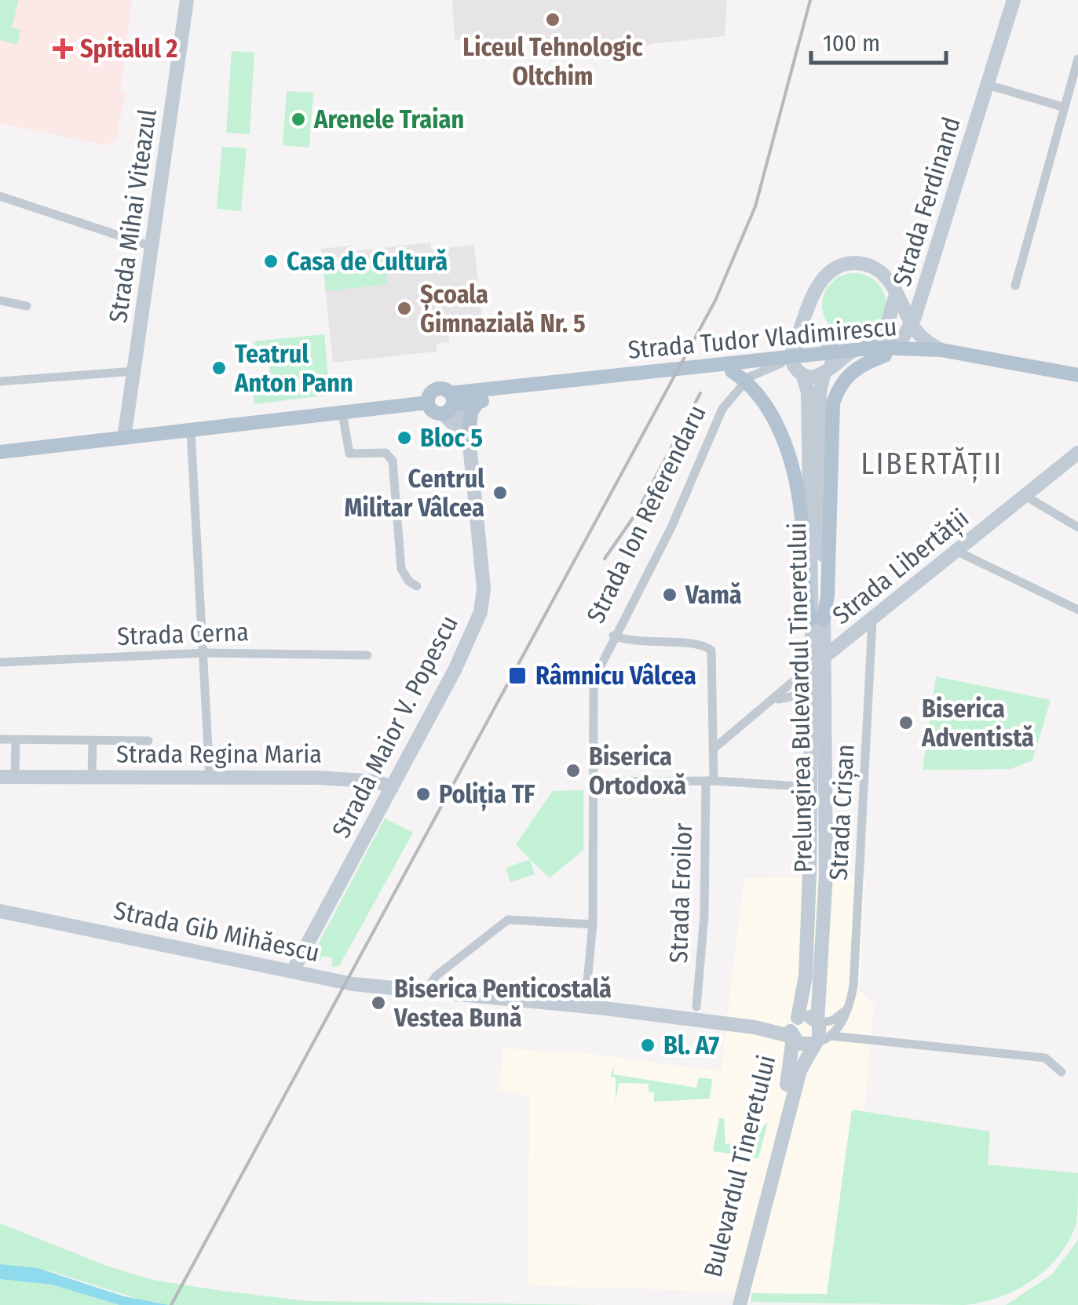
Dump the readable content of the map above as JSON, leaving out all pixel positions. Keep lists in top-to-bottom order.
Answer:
{
  "streets": {
    "main road": [
      "Strada Ferdinand",
      "Strada Mihai Viteazul",
      "Strada Tudor Vladimirescu",
      "Strada Libertății",
      "Prelungirea Bulevardul Tineretului",
      "Strada Maior V. Popescu",
      "Strada Regina Maria",
      "Strada Gib Mihăescu",
      "Bulevardul Tineretului"
    ],
    "street": [
      "Strada Ion Referendaru",
      "Strada Cerna",
      "Strada Crișan",
      "Strada Eroilor"
    ]
  },
  "crossings": [
    ["Strada Ferdinand", "Strada Tudor Vladimirescu"],
    ["Strada Ferdinand", "Prelungirea Bulevardul Tineretului"],
    ["Strada Mihai Viteazul", "Strada Tudor Vladimirescu"],
    ["Strada Tudor Vladimirescu", "Prelungirea Bulevardul Tineretului"],
    ["Strada Ion Referendaru", "Prelungirea Bulevardul Tineretului"],
    ["Strada Ion Referendaru", "Strada Gib Mihăescu"],
    ["Strada Libertății", "Prelungirea Bulevardul Tineretului"],
    ["Strada Libertății", "Strada Crișan"],
    ["Prelungirea Bulevardul Tineretului", "Strada Gib Mihăescu"],
    ["Prelungirea Bulevardul Tineretului", "Bulevardul Tineretului"],
    ["Strada Maior V. Popescu", "Strada Regina Maria"],
    ["Strada Maior V. Popescu", "Strada Gib Mihăescu"],
    ["Strada Gib Mihăescu", "Bulevardul Tineretului"]
  ],
  "districts": ["LIBERTĂȚII"],
  "places": {
    "other": [
      "Liceul Tehnologic Oltchim",
      "Arenele Traian",
      "Casa de Cultură",
      "Școala Gimnazială Nr. 5",
      "Teatrul Anton Pann",
      "Bloc 5",
      "Centrul Militar Vâlcea",
      "Vamă",
      "Biserica Adventistă",
      "Biserica Ortodoxă",
      "Poliția TF",
      "Biserica Penticostală Vestea Bună",
      "Bl. A7"
    ],
    "health": ["Spitalul 2"],
    "transit": ["Râmnicu Vâlcea"]
  },
  "scale_bar": "100 m"
}
